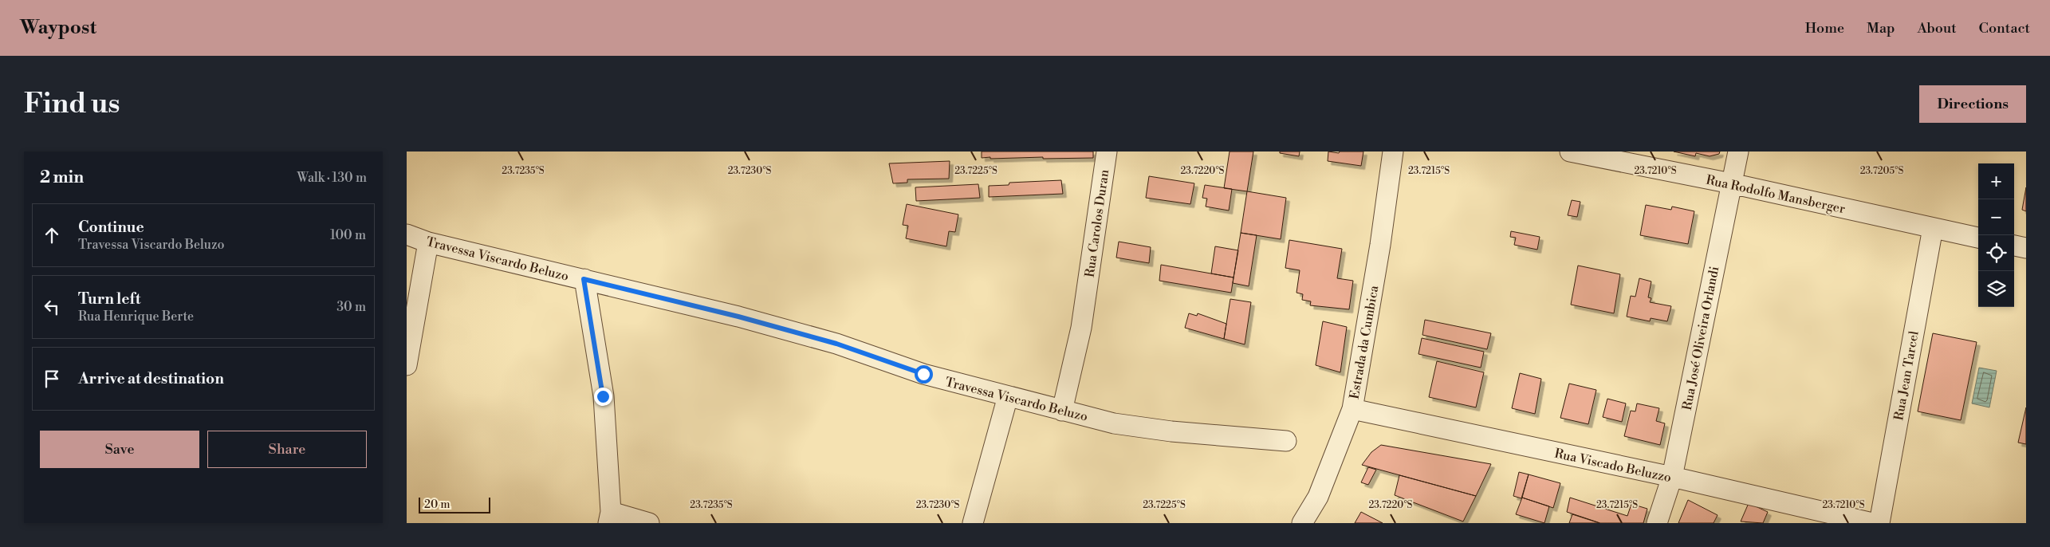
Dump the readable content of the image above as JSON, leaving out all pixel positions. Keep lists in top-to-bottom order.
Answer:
{
  "streets": {
    "street": [
      "Rua Rodolfo Mansberger",
      "Rua Carolos Duran",
      "Travessa Viscardo Beluzo",
      "Rua José Oliveira Orlandi",
      "Estrada da Cumbica",
      "Rua Jean Tarcel",
      "Rua Viscado Beluzzo"
    ]
  },
  "crossings": [
    ["Rua Rodolfo Mansberger", "Rua José Oliveira Orlandi"],
    ["Rua Rodolfo Mansberger", "Rua Jean Tarcel"],
    ["Rua Carolos Duran", "Travessa Viscardo Beluzo"],
    ["Rua José Oliveira Orlandi", "Rua Viscado Beluzzo"],
    ["Estrada da Cumbica", "Rua Viscado Beluzzo"]
  ],
  "scale_bar": "20 m",
  "page": {
    "header": "Waypost",
    "nav": [
      "Home",
      "Map",
      "About",
      "Contact"
    ],
    "buttons": [
      "Directions",
      ["Save", "Share"]
    ],
    "title": "Find us",
    "heading": ["2 min", "Walk · 130 m"],
    "map_buttons": ["+", "−"],
    "list": [
      ["Continue", "Travessa Viscardo Beluzo", "100 m"],
      ["Turn left", "Rua Henrique Berte", "30 m"],
      "Arrive at destination"
    ],
    "scale": "20 m"
  },
  "coordinates": [
    "23.7235°S",
    "23.7230°S",
    "23.7225°S",
    "23.7220°S",
    "23.7215°S",
    "23.7210°S",
    "23.7205°S"
  ]
}
